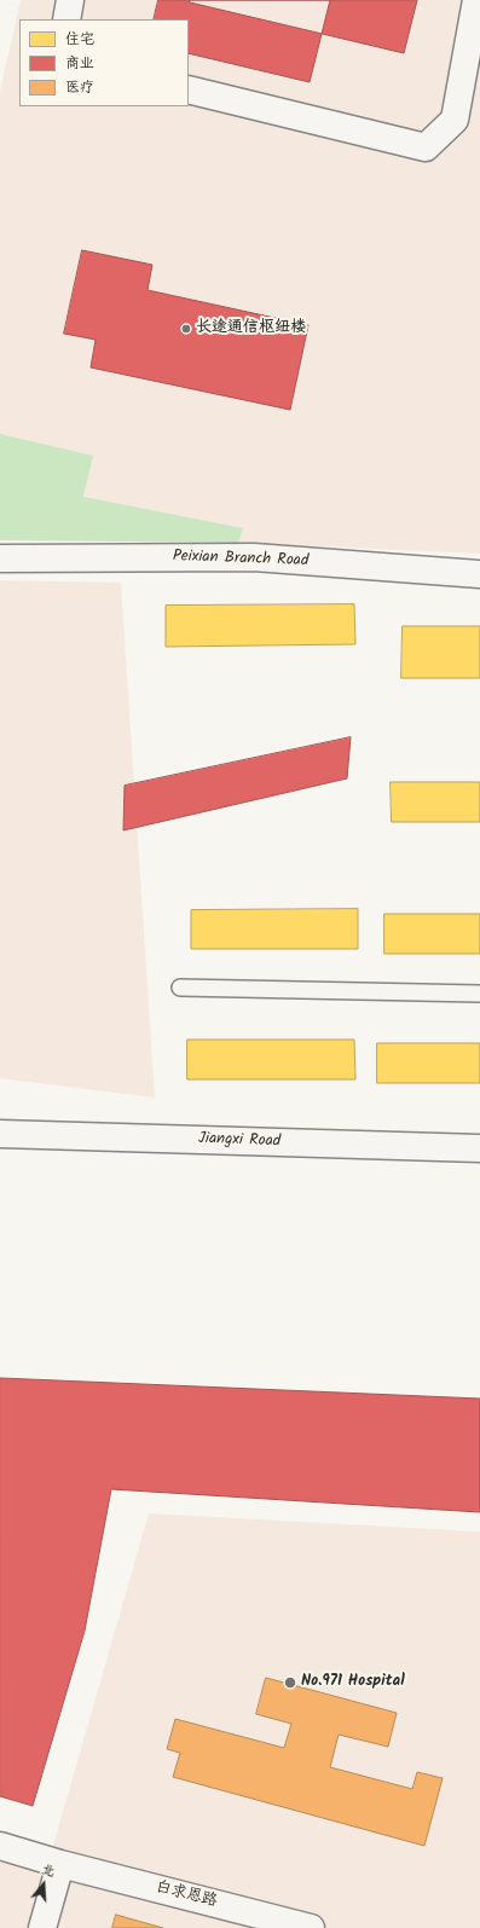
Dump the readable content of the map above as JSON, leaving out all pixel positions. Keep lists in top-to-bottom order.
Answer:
{
  "streets": {
    "street": ["Peixian Branch Road", "Jiangxi Road", "白求恩路"]
  },
  "places": ["长途通信枢纽楼", "No.971 Hospital"],
  "legend": ["住宅", "商业", "医疗"],
  "north": "top"
}
